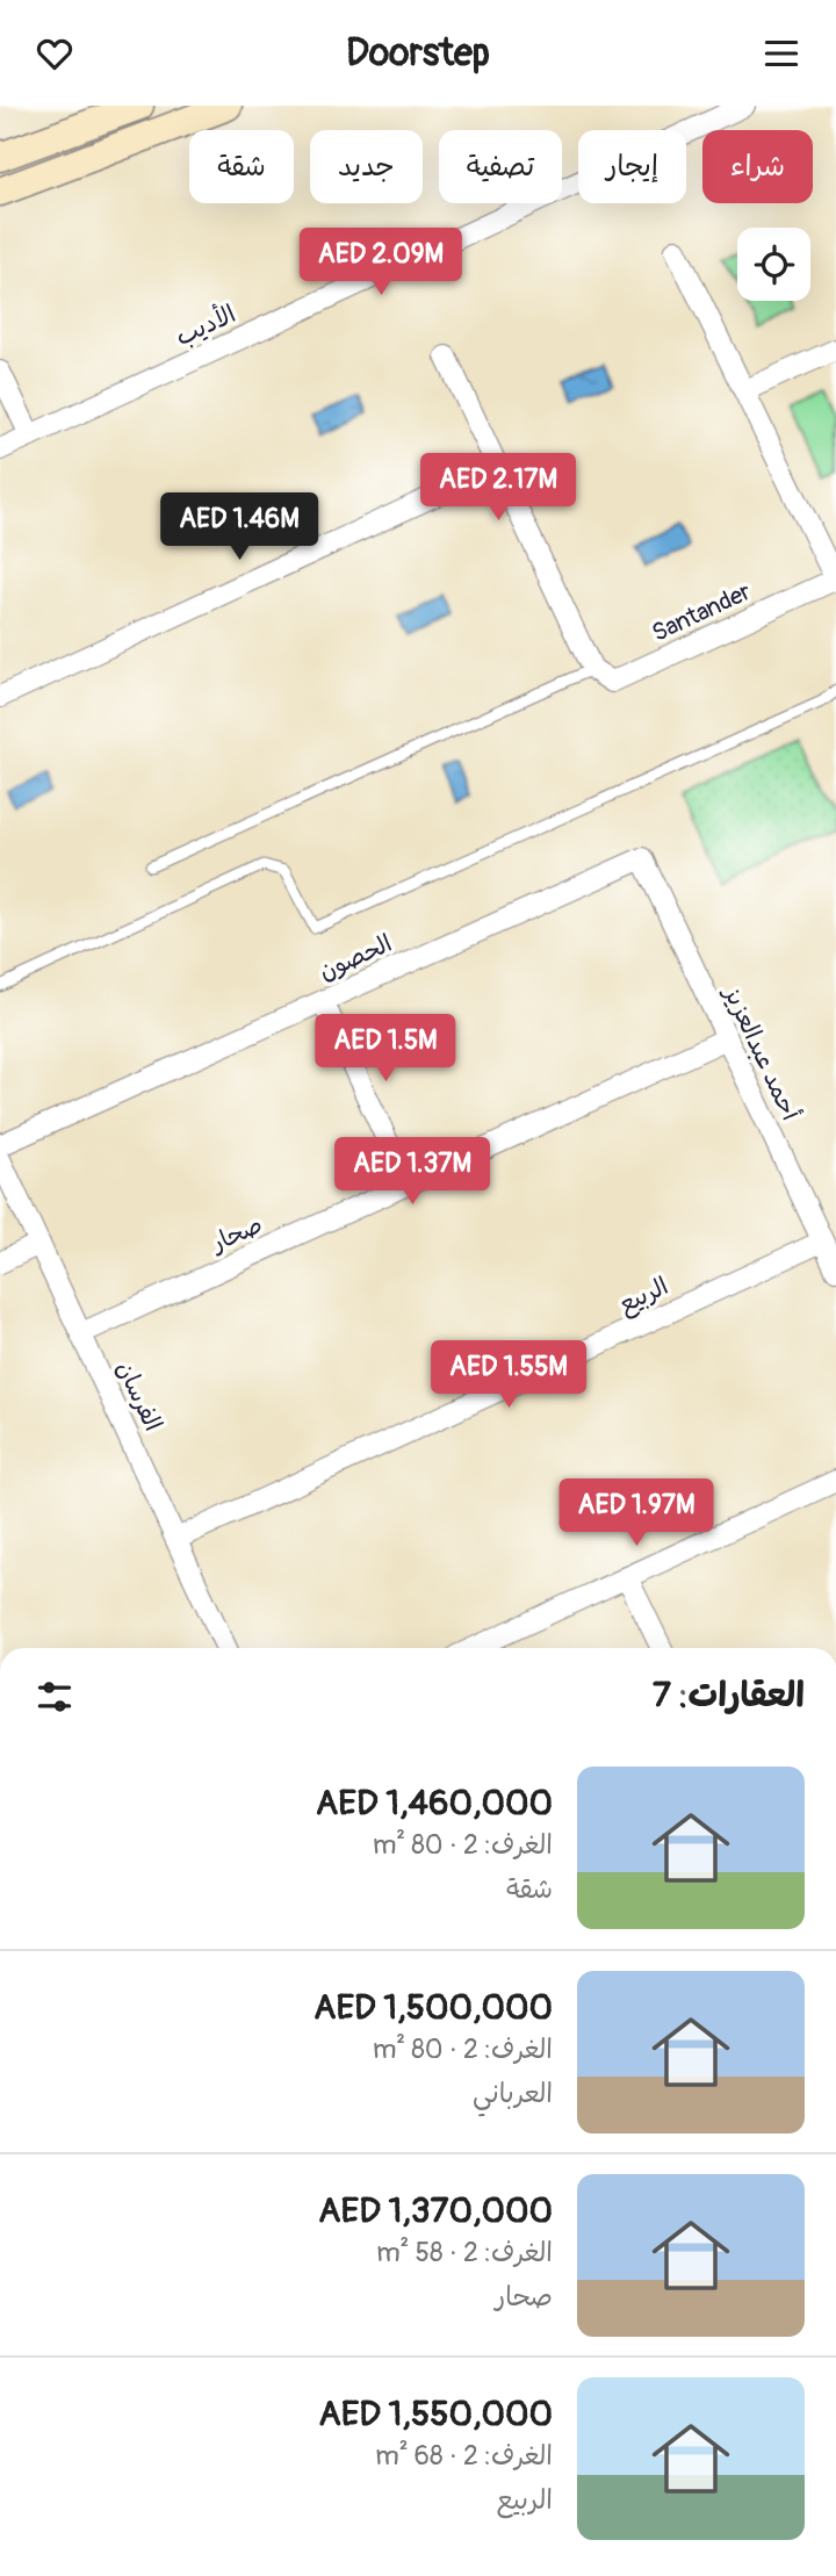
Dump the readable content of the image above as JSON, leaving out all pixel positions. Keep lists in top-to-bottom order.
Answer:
{
  "streets": {
    "street": [
      "الأديب",
      "Santander",
      "الحصون",
      "أحمد عبدالعزيز",
      "صحار",
      "الربيع",
      "الفرسان"
    ]
  },
  "crossings": [
    ["الحصون", "أحمد عبدالعزيز"],
    ["أحمد عبدالعزيز", "صحار"],
    ["أحمد عبدالعزيز", "الربيع"],
    ["صحار", "الفرسان"],
    ["الربيع", "الفرسان"]
  ],
  "page": {
    "header": "Doorstep",
    "chip": [
      "شراء",
      "إيجار",
      "تصفية",
      "جديد",
      "شقة"
    ],
    "price": [
      "AED 2.09M",
      "AED 2.17M",
      "AED 1.46M",
      "AED 1.5M",
      "AED 1.37M",
      "AED 1.55M",
      "AED 1.97M"
    ],
    "heading": "العقارات: 7",
    "list": [
      {
        "name": "AED 1,460,000",
        "note": "الغرف: 2 · 80 m² · شقة"
      },
      {
        "name": "AED 1,500,000",
        "note": "الغرف: 2 · 80 m² · العرباني"
      },
      {
        "name": "AED 1,370,000",
        "note": "الغرف: 2 · 58 m² · صحار"
      },
      {
        "name": "AED 1,550,000",
        "note": "الغرف: 2 · 68 m² · الربيع"
      }
    ]
  }
}
